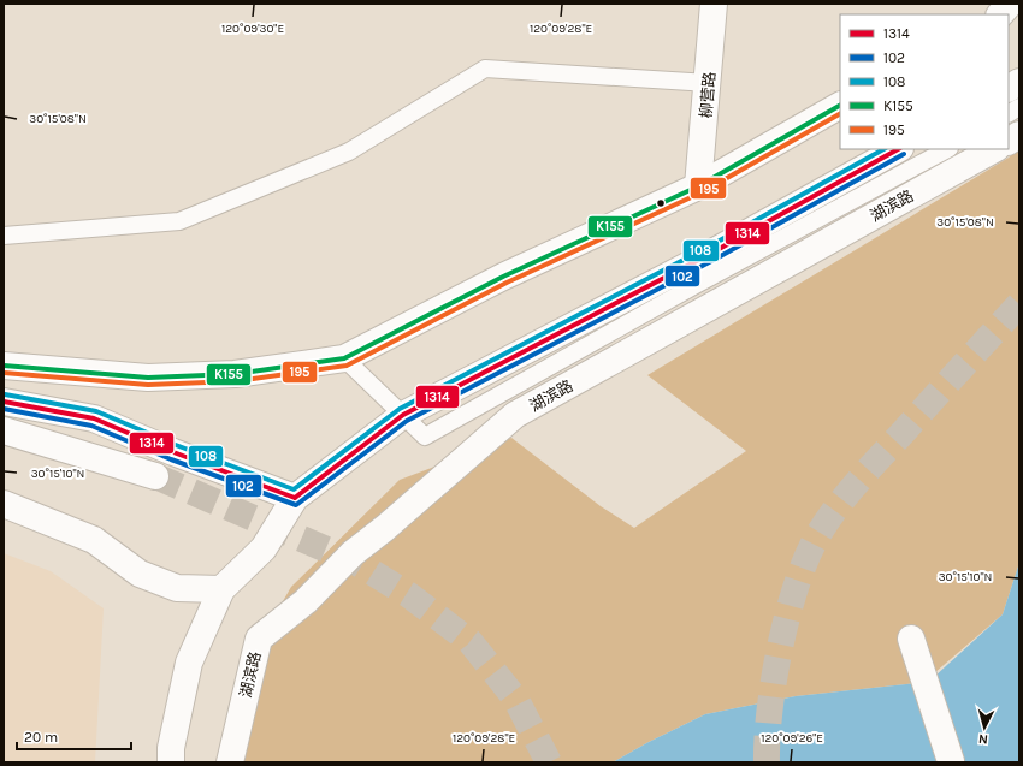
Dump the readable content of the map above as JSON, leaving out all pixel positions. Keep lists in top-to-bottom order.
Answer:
{
  "streets": {
    "main road": ["柳营路", "湖滨路"]
  },
  "lines": [
    "transit line K155",
    "transit line 195",
    "transit line 1314",
    "transit line 108",
    "transit line 102"
  ],
  "legend": [
    "1314",
    "102",
    "108",
    "K155",
    "195"
  ],
  "scale_bar": "20 m",
  "north": "bottom",
  "coordinates": [
    "120°09'30\"E",
    "120°09'28\"E",
    "30°15'08\"N",
    "30°15'10\"N",
    "120°09'26\"E"
  ]
}
